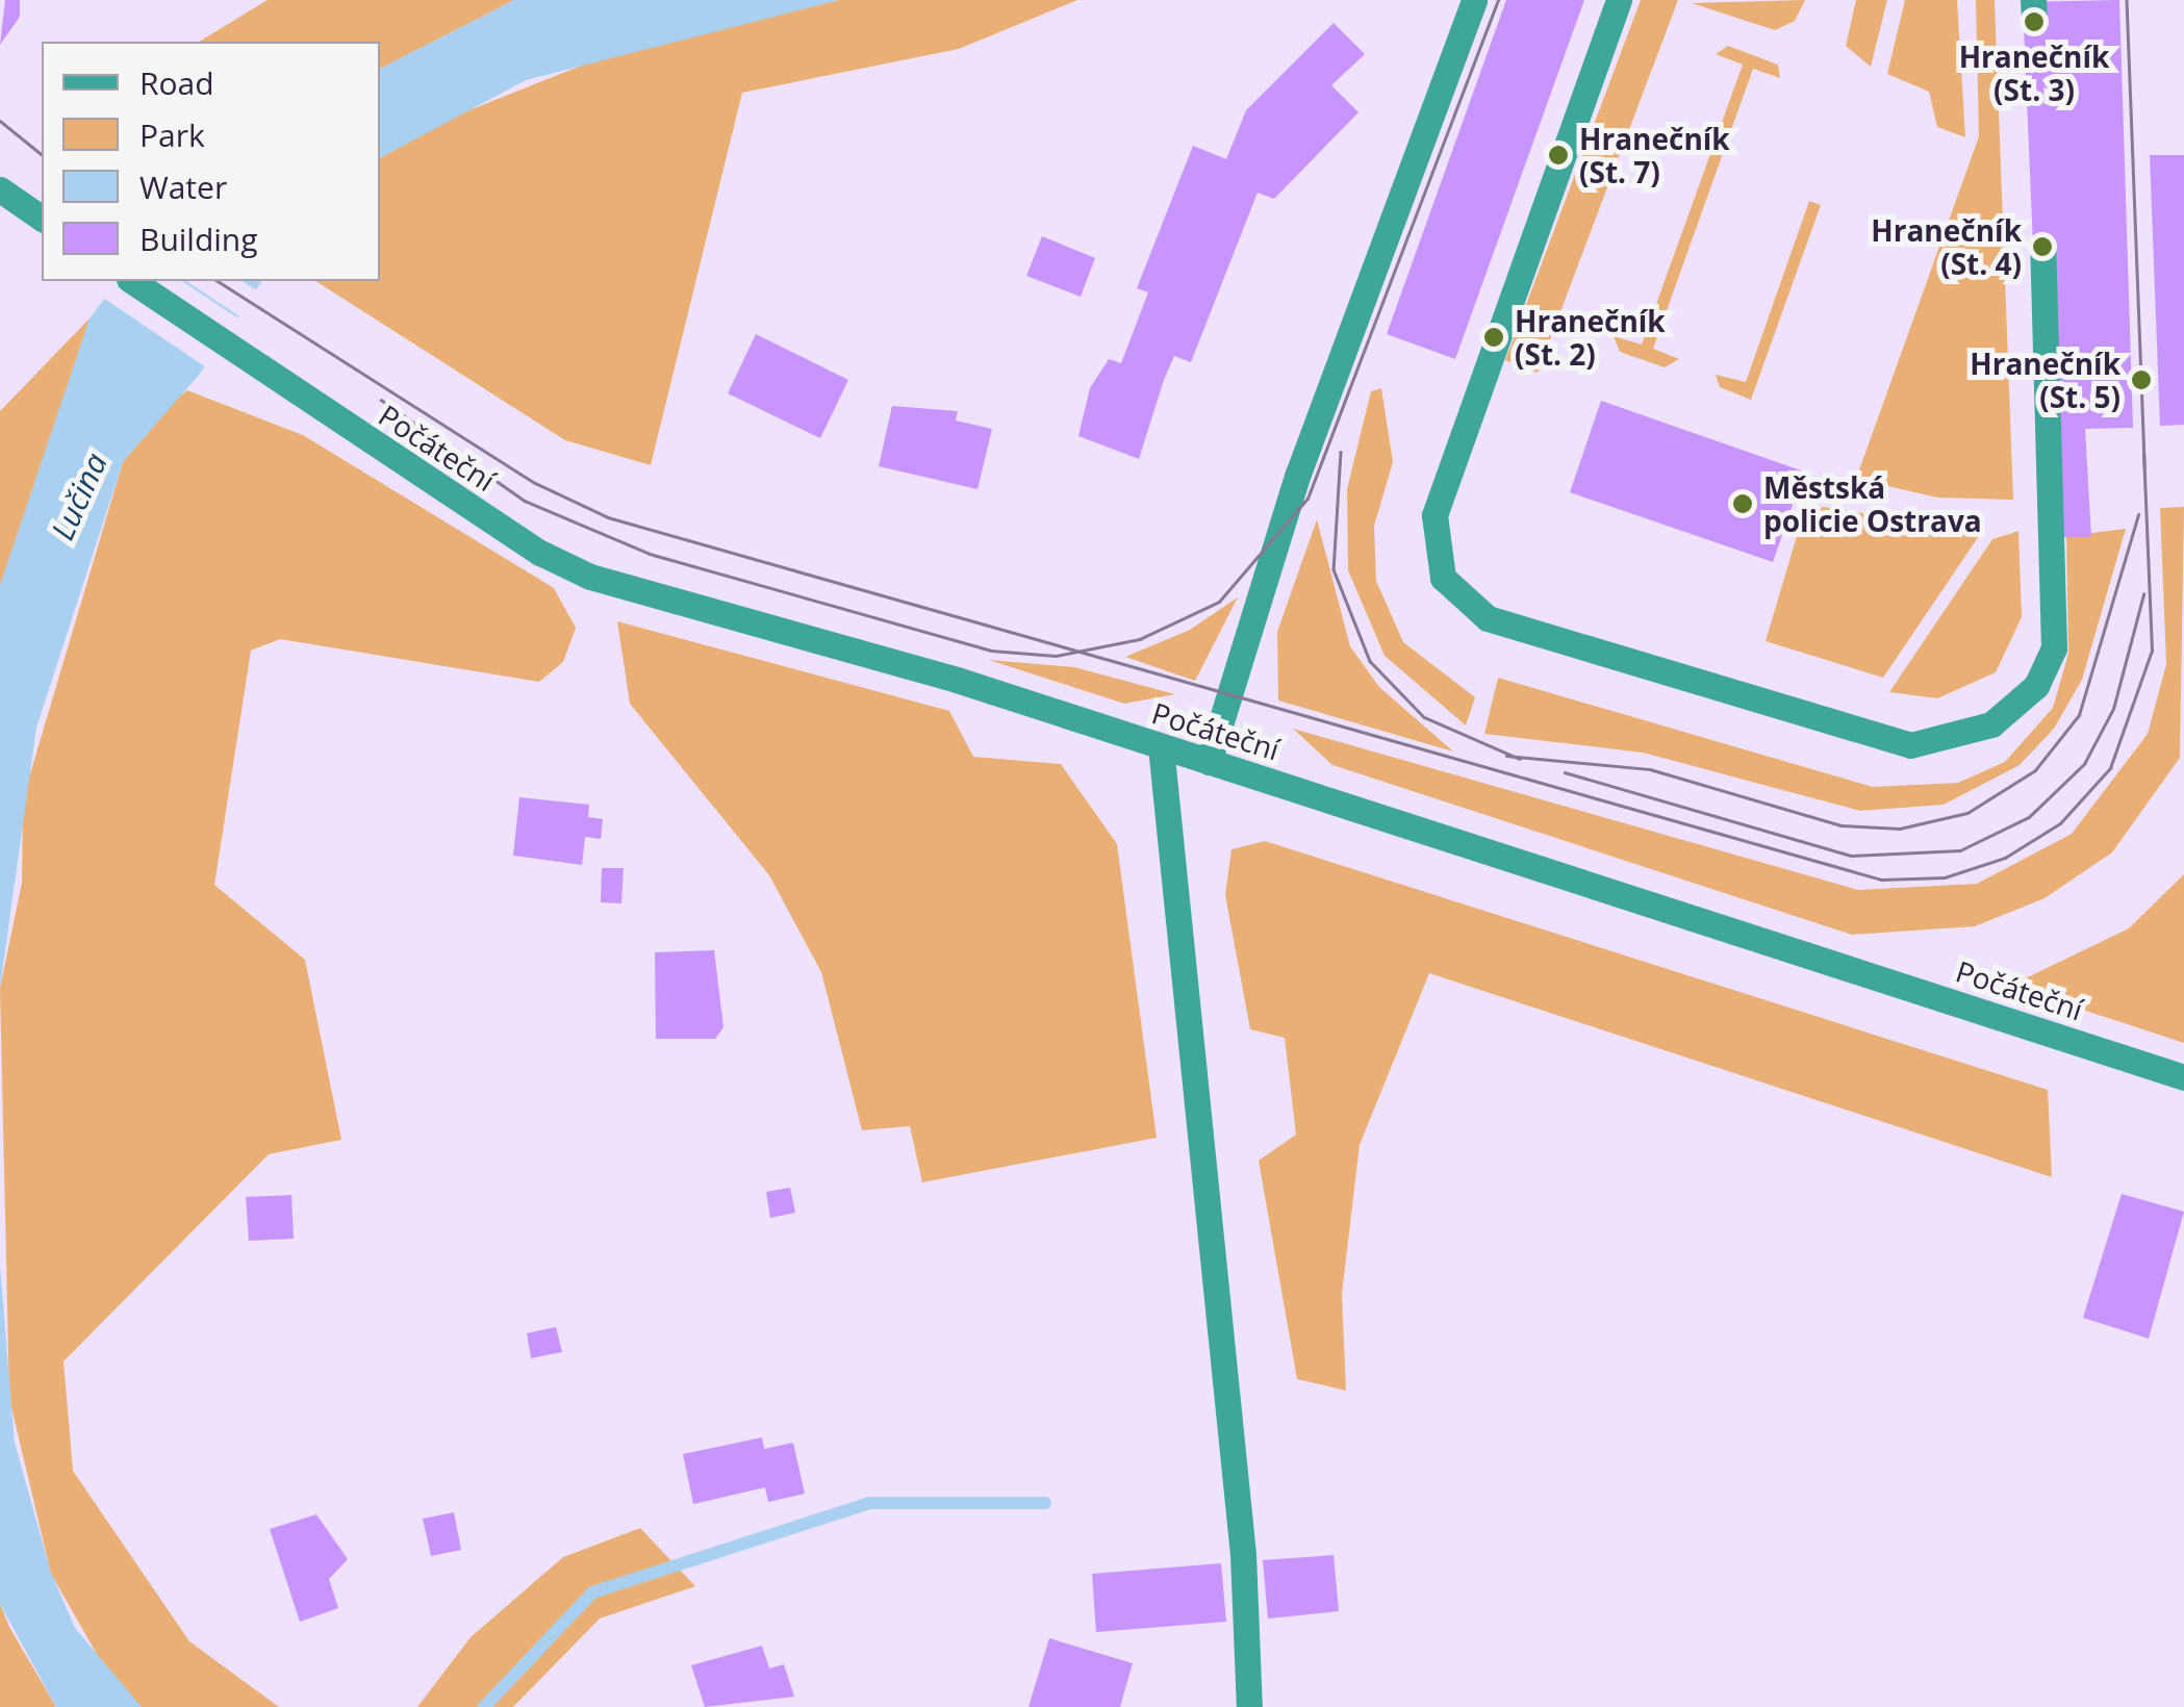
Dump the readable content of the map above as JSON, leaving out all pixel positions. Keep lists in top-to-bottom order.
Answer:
{
  "streets": {
    "street": ["Počáteční"]
  },
  "water": ["Lučina"],
  "places": [
    "Hranečník (St. 3)",
    "Hranečník (St. 7)",
    "Hranečník (St. 4)",
    "Hranečník (St. 2)",
    "Hranečník (St. 5)",
    "Městská policie Ostrava"
  ],
  "legend": [
    "Road",
    "Park",
    "Water",
    "Building"
  ]
}
